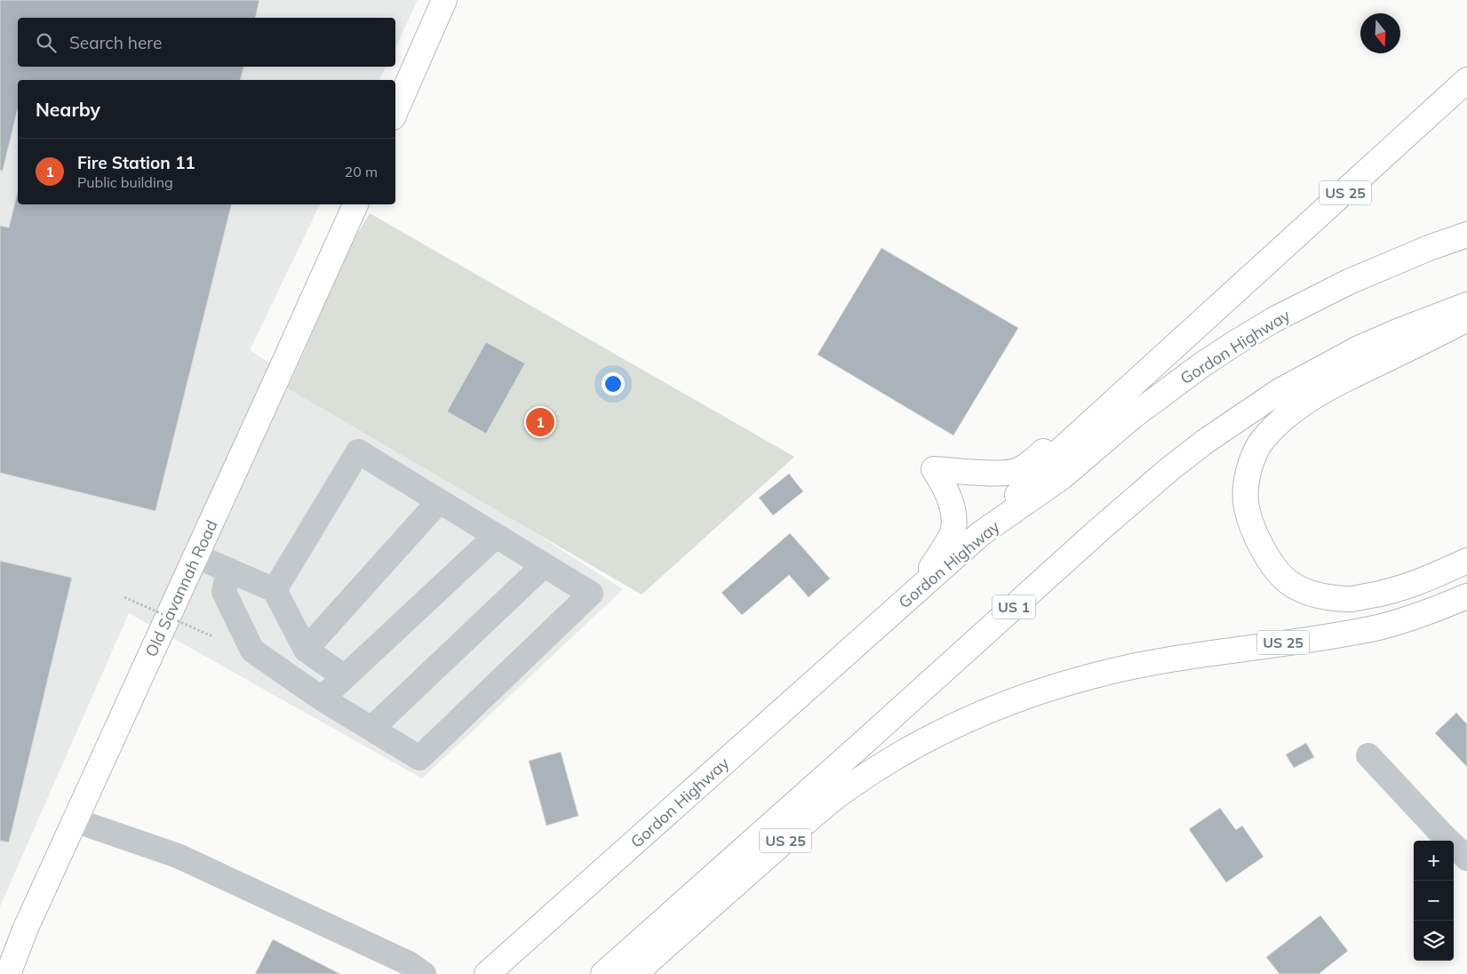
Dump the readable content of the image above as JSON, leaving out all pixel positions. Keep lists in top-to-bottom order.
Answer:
{
  "streets": {
    "main road": [
      "US 25",
      "Gordon Highway",
      "Old Savannah Road",
      "US 1"
    ]
  },
  "crossings": [
    ["US 25", "Gordon Highway"]
  ],
  "north": "bottom",
  "page": {
    "search": "Search here",
    "heading": "Nearby",
    "list": [
      {
        "mark": "1",
        "name": "Fire Station 11",
        "note": "Public building",
        "value": "20 m"
      }
    ],
    "pins": "1",
    "map_buttons": ["+", "−"]
  }
}
